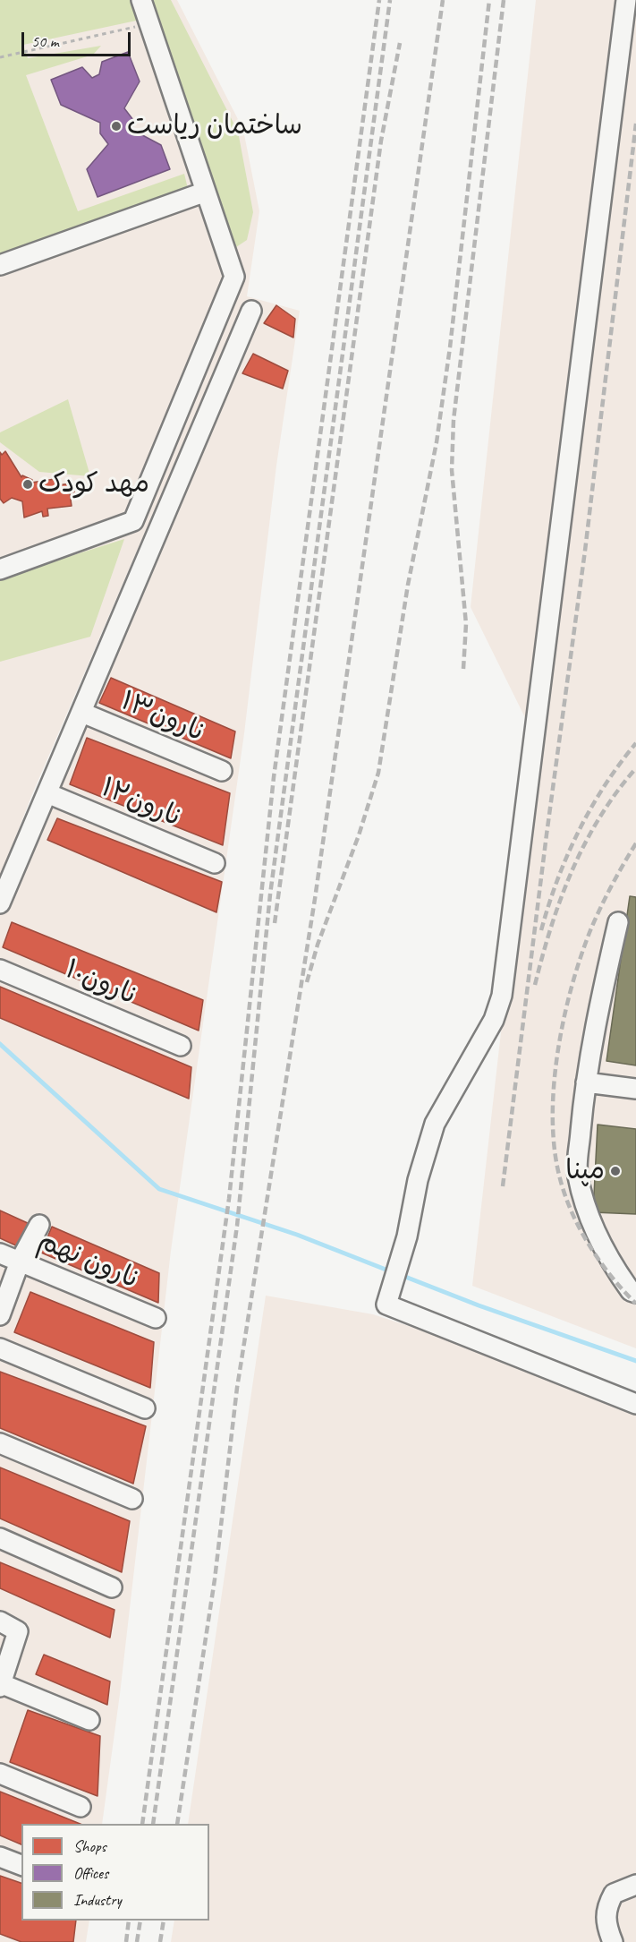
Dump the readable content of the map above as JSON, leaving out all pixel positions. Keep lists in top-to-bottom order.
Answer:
{
  "streets": {
    "lane": [
      "نارون۱۳",
      "نارون۱۲",
      "نارون۱۰",
      "نارون نهم"
    ]
  },
  "places": ["ساختمان ریاست", "مهد کودک", "مپنا"],
  "legend": ["Shops", "Offices", "Industry"],
  "scale_bar": "50 m"
}
